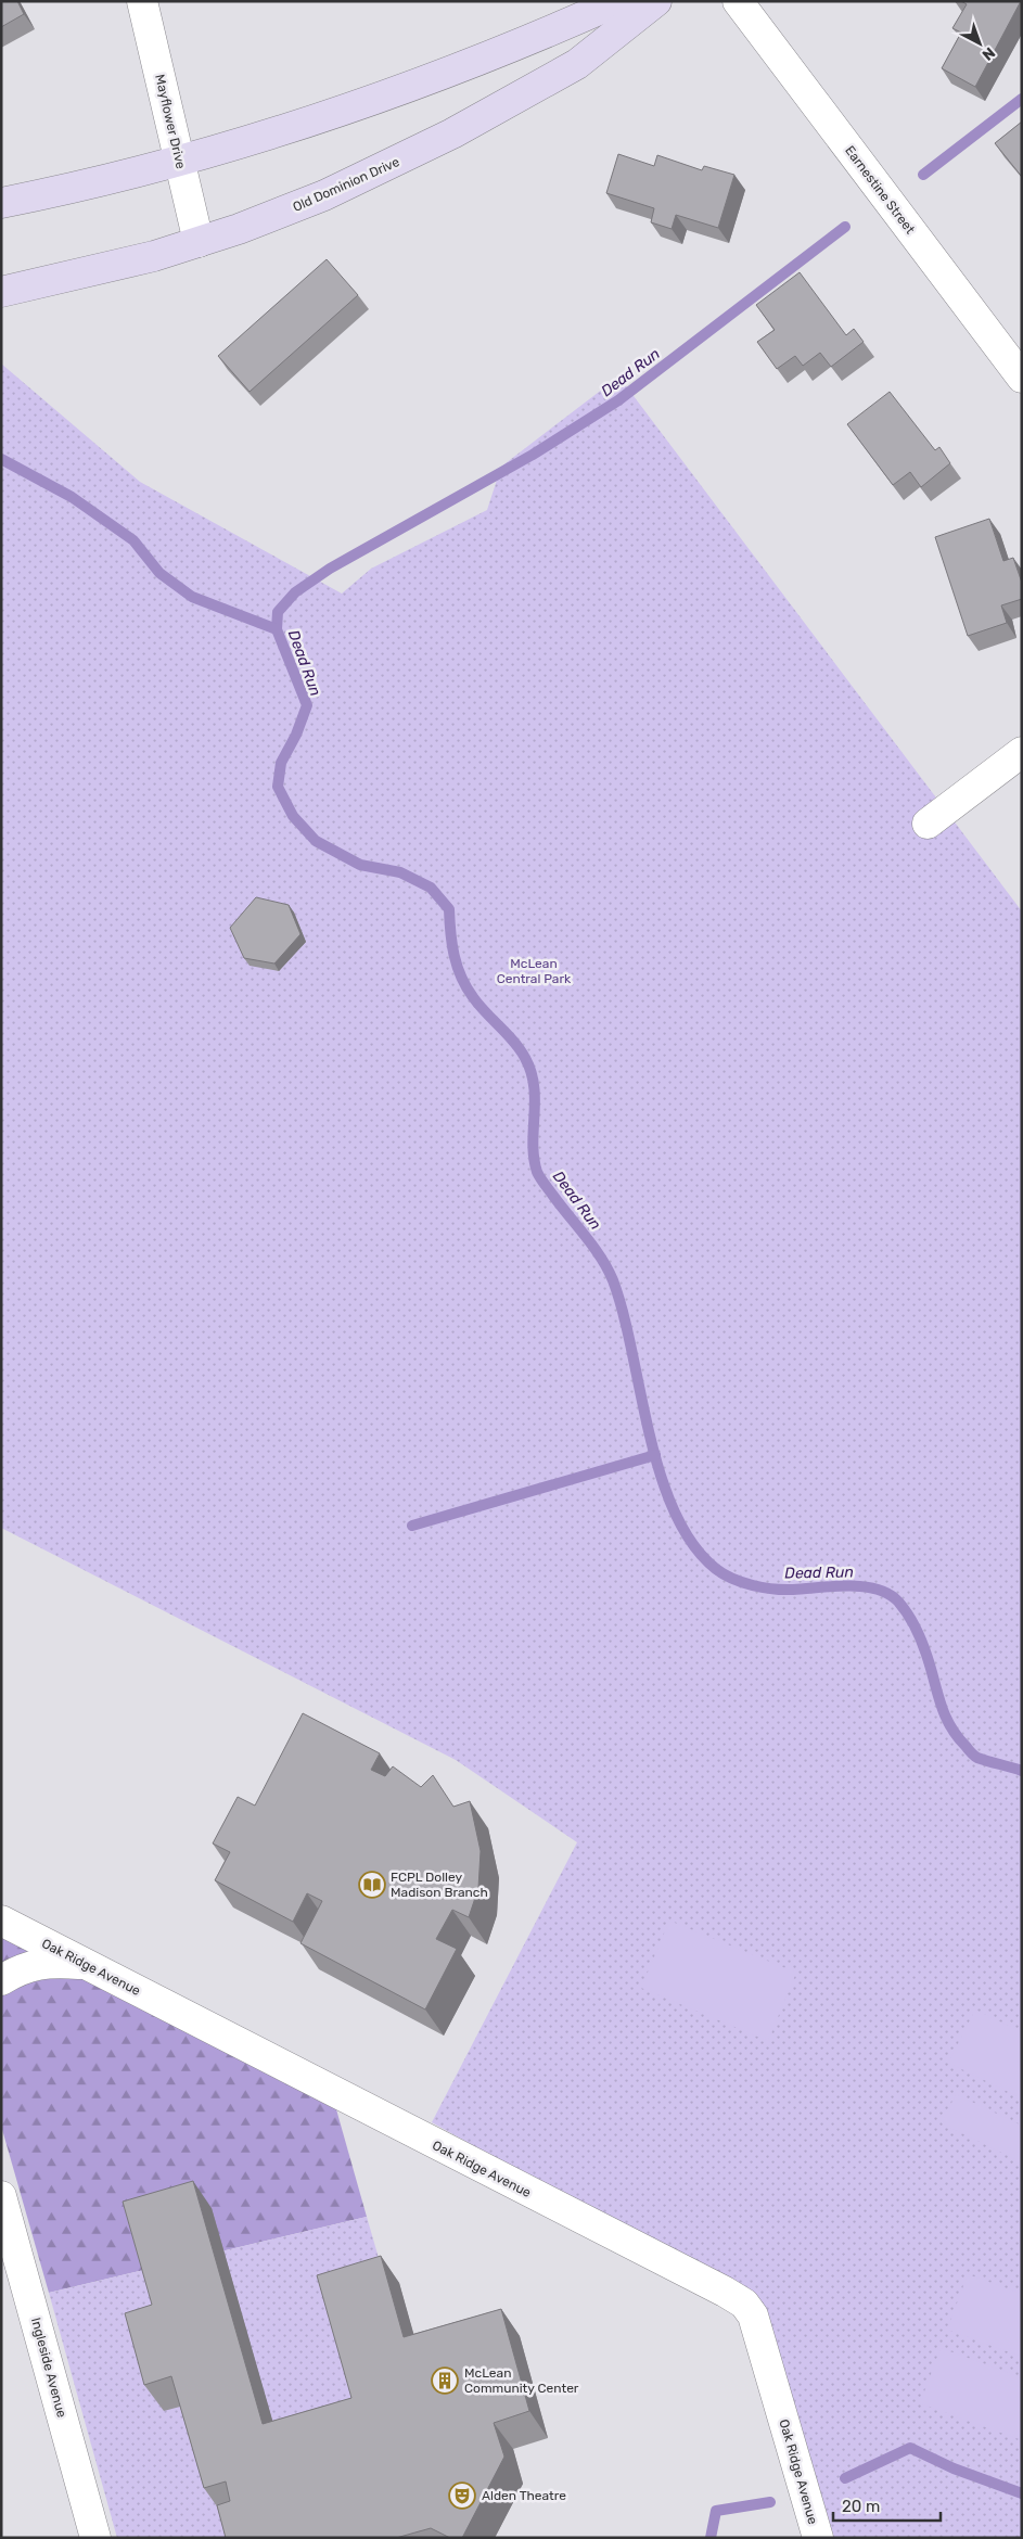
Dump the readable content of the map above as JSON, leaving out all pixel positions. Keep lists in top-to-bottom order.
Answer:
{
  "streets": {
    "main road": ["Old Dominion Drive"],
    "street": [
      "Mayflower Drive",
      "Earnestine Street",
      "Oak Ridge Avenue",
      "Ingleside Avenue"
    ]
  },
  "crossings": [
    ["Mayflower Drive", "Old Dominion Drive"]
  ],
  "water": ["Dead Run"],
  "parks": ["McLean Central Park"],
  "places": {
    "library": ["FCPL Dolley Madison Branch"],
    "building": ["McLean Community Center"],
    "theatre": ["Alden Theatre"]
  },
  "scale_bar": "20 m",
  "north": "bottom right"
}
